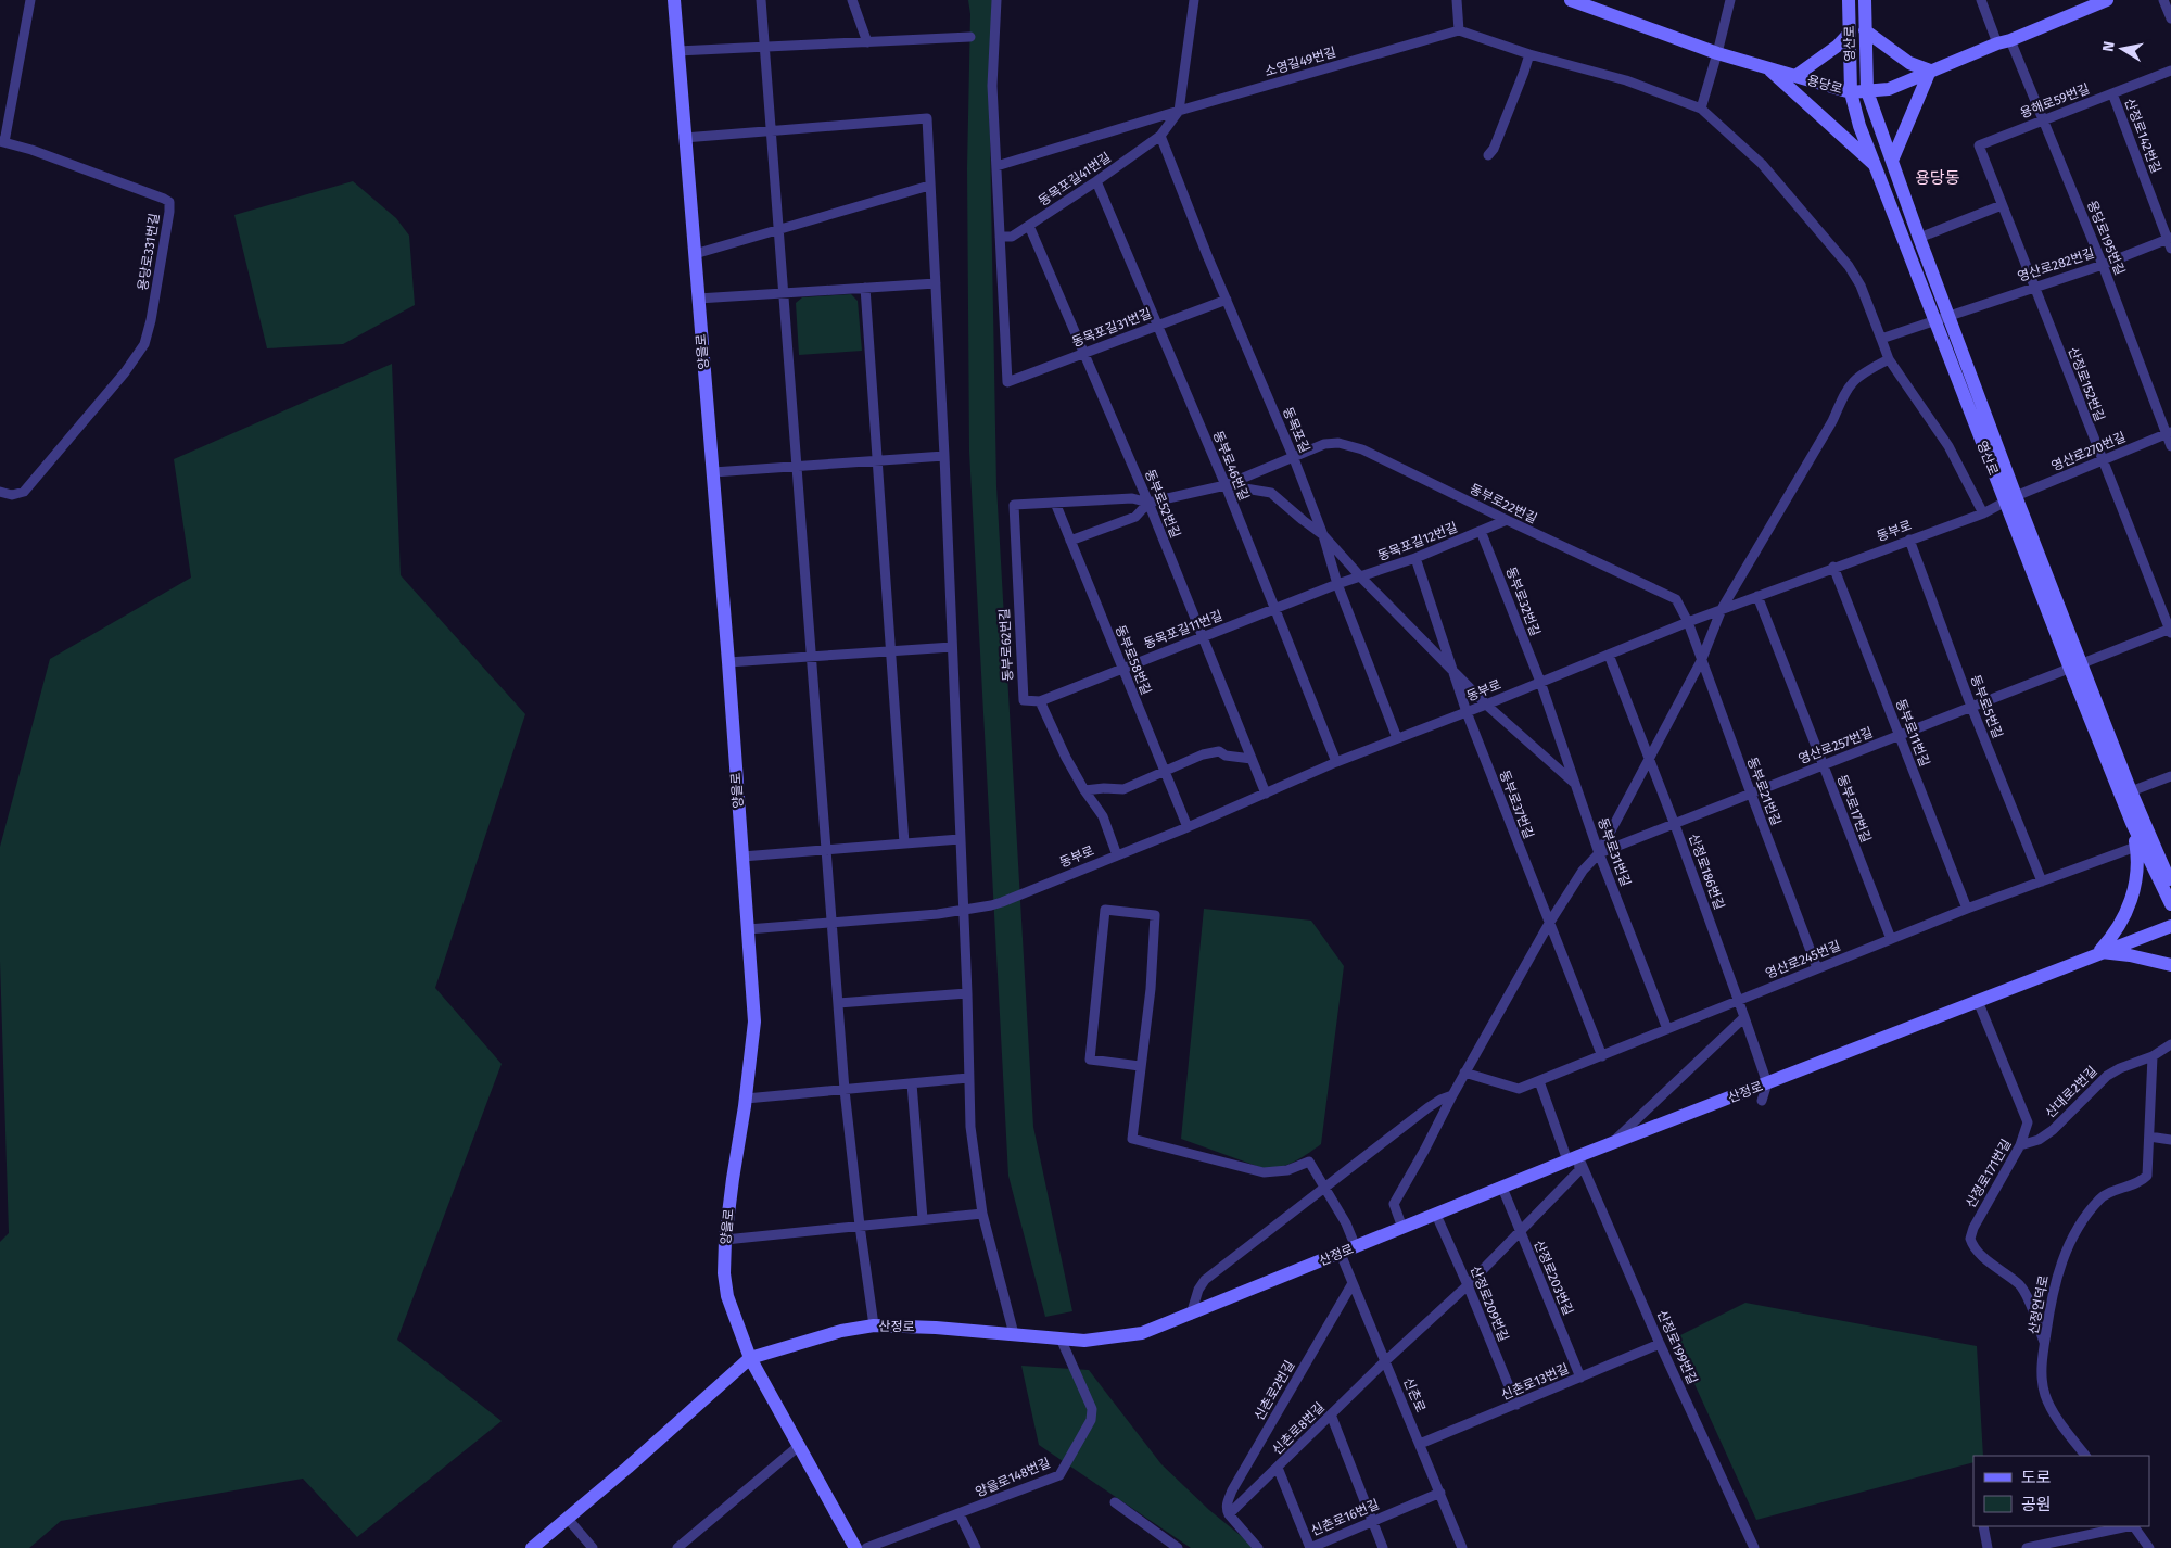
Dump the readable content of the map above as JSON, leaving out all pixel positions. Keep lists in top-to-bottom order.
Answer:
{
  "streets": {
    "street": [
      "영산로",
      "소영길49번길",
      "용당로",
      "용해로59번길",
      "산정로142번길",
      "동목포길41번길",
      "용당로195번길",
      "용당로331번길",
      "영산로282번길",
      "동목포길31번길",
      "양을로",
      "산정로152번길",
      "동목포길",
      "영산로270번길",
      "동부로46번길",
      "동부로52번길",
      "동부로22번길",
      "동부로",
      "동목포길12번길",
      "동부로32번길",
      "동목포길11번길",
      "동부로62번길",
      "동부로58번길",
      "동부로5번길",
      "동부로11번길",
      "영산로257번길",
      "동부로21번길",
      "동부로37번길",
      "동부로17번길",
      "동부로31번길",
      "산정로186번길",
      "영산로245번길",
      "산정로",
      "산대로2번길",
      "산정로171번길",
      "산정로203번길",
      "산정로209번길",
      "산정언덕로",
      "산정로199번길",
      "신촌로13번길",
      "신촌로2번길",
      "신촌로",
      "신촌로8번길",
      "양을로148번길",
      "신촌로16번길"
    ]
  },
  "crossings": [
    ["영산로", "용당로"],
    ["영산로", "영산로282번길"],
    ["영산로", "영산로270번길"],
    ["영산로", "동부로"],
    ["영산로", "영산로257번길"],
    ["영산로", "영산로245번길"],
    ["용당로", "용당로195번길"],
    ["용해로59번길", "산정로142번길"],
    ["용해로59번길", "용당로195번길"],
    ["용해로59번길", "산정로152번길"],
    ["산정로142번길", "영산로282번길"],
    ["동목포길41번길", "동목포길31번길"],
    ["동목포길41번길", "동목포길"],
    ["동목포길41번길", "동부로46번길"],
    ["동목포길41번길", "동부로52번길"],
    ["용당로195번길", "영산로282번길"],
    ["용당로195번길", "영산로270번길"],
    ["영산로282번길", "산정로152번길"],
    ["동목포길31번길", "동목포길"],
    ["동목포길31번길", "동부로46번길"],
    ["동목포길31번길", "동부로52번길"],
    ["양을로", "동부로"],
    ["양을로", "산정로"],
    ["산정로152번길", "영산로270번길"],
    ["산정로152번길", "영산로257번길"],
    ["동목포길", "동부로22번길"],
    ["동목포길", "동부로"],
    ["동목포길", "동목포길12번길"],
    ["동목포길", "동목포길11번길"],
    ["영산로270번길", "동부로"],
    ["동부로46번길", "동부로22번길"],
    ["동부로46번길", "동부로"],
    ["동부로46번길", "동목포길11번길"],
    ["동부로52번길", "동부로"],
    ["동부로52번길", "동목포길11번길"],
    ["동부로22번길", "동부로"],
    ["동부로22번길", "동목포길12번길"],
    ["동부로22번길", "동부로21번길"],
    ["동부로", "동부로32번길"],
    ["동부로", "동부로58번길"],
    ["동부로", "동부로5번길"],
    ["동부로", "동부로11번길"],
    ["동부로", "동부로21번길"],
    ["동부로", "동부로37번길"],
    ["동부로", "동부로17번길"],
    ["동부로", "동부로31번길"],
    ["동부로", "산정로186번길"],
    ["동목포길12번길", "동부로32번길"],
    ["동목포길12번길", "동목포길11번길"],
    ["동목포길12번길", "동부로37번길"],
    ["동부로32번길", "동부로31번길"],
    ["동목포길11번길", "동부로62번길"],
    ["동목포길11번길", "동부로58번길"],
    ["동부로62번길", "동부로58번길"],
    ["동부로5번길", "영산로257번길"],
    ["동부로5번길", "영산로245번길"],
    ["동부로11번길", "영산로257번길"],
    ["동부로11번길", "영산로245번길"],
    ["영산로257번길", "동부로21번길"],
    ["영산로257번길", "동부로17번길"],
    ["영산로257번길", "동부로31번길"],
    ["영산로257번길", "산정로186번길"],
    ["동부로21번길", "영산로245번길"],
    ["동부로37번길", "영산로245번길"],
    ["동부로17번길", "영산로245번길"],
    ["동부로31번길", "영산로245번길"],
    ["산정로186번길", "영산로245번길"],
    ["산정로186번길", "산정로"],
    ["영산로245번길", "산정로199번길"],
    ["산정로", "산정로171번길"],
    ["산정로", "산정로203번길"],
    ["산정로", "산정로209번길"],
    ["산정로", "산정로199번길"],
    ["산정로", "신촌로"],
    ["산정로", "신촌로8번길"],
    ["산정로", "양을로148번길"],
    ["산대로2번길", "산정로171번길"],
    ["산대로2번길", "산정언덕로"],
    ["산정로171번길", "산정언덕로"],
    ["산정로203번길", "신촌로13번길"],
    ["산정로203번길", "신촌로8번길"],
    ["산정로209번길", "신촌로13번길"],
    ["산정로209번길", "신촌로8번길"],
    ["산정로199번길", "신촌로13번길"],
    ["산정로199번길", "신촌로8번길"],
    ["신촌로13번길", "신촌로"],
    ["신촌로2번길", "신촌로"],
    ["신촌로2번길", "신촌로8번길"],
    ["신촌로", "신촌로8번길"],
    ["신촌로", "신촌로16번길"],
    ["신촌로8번길", "신촌로16번길"]
  ],
  "districts": ["용당동"],
  "legend": ["도로", "공원"],
  "north": "left"
}
